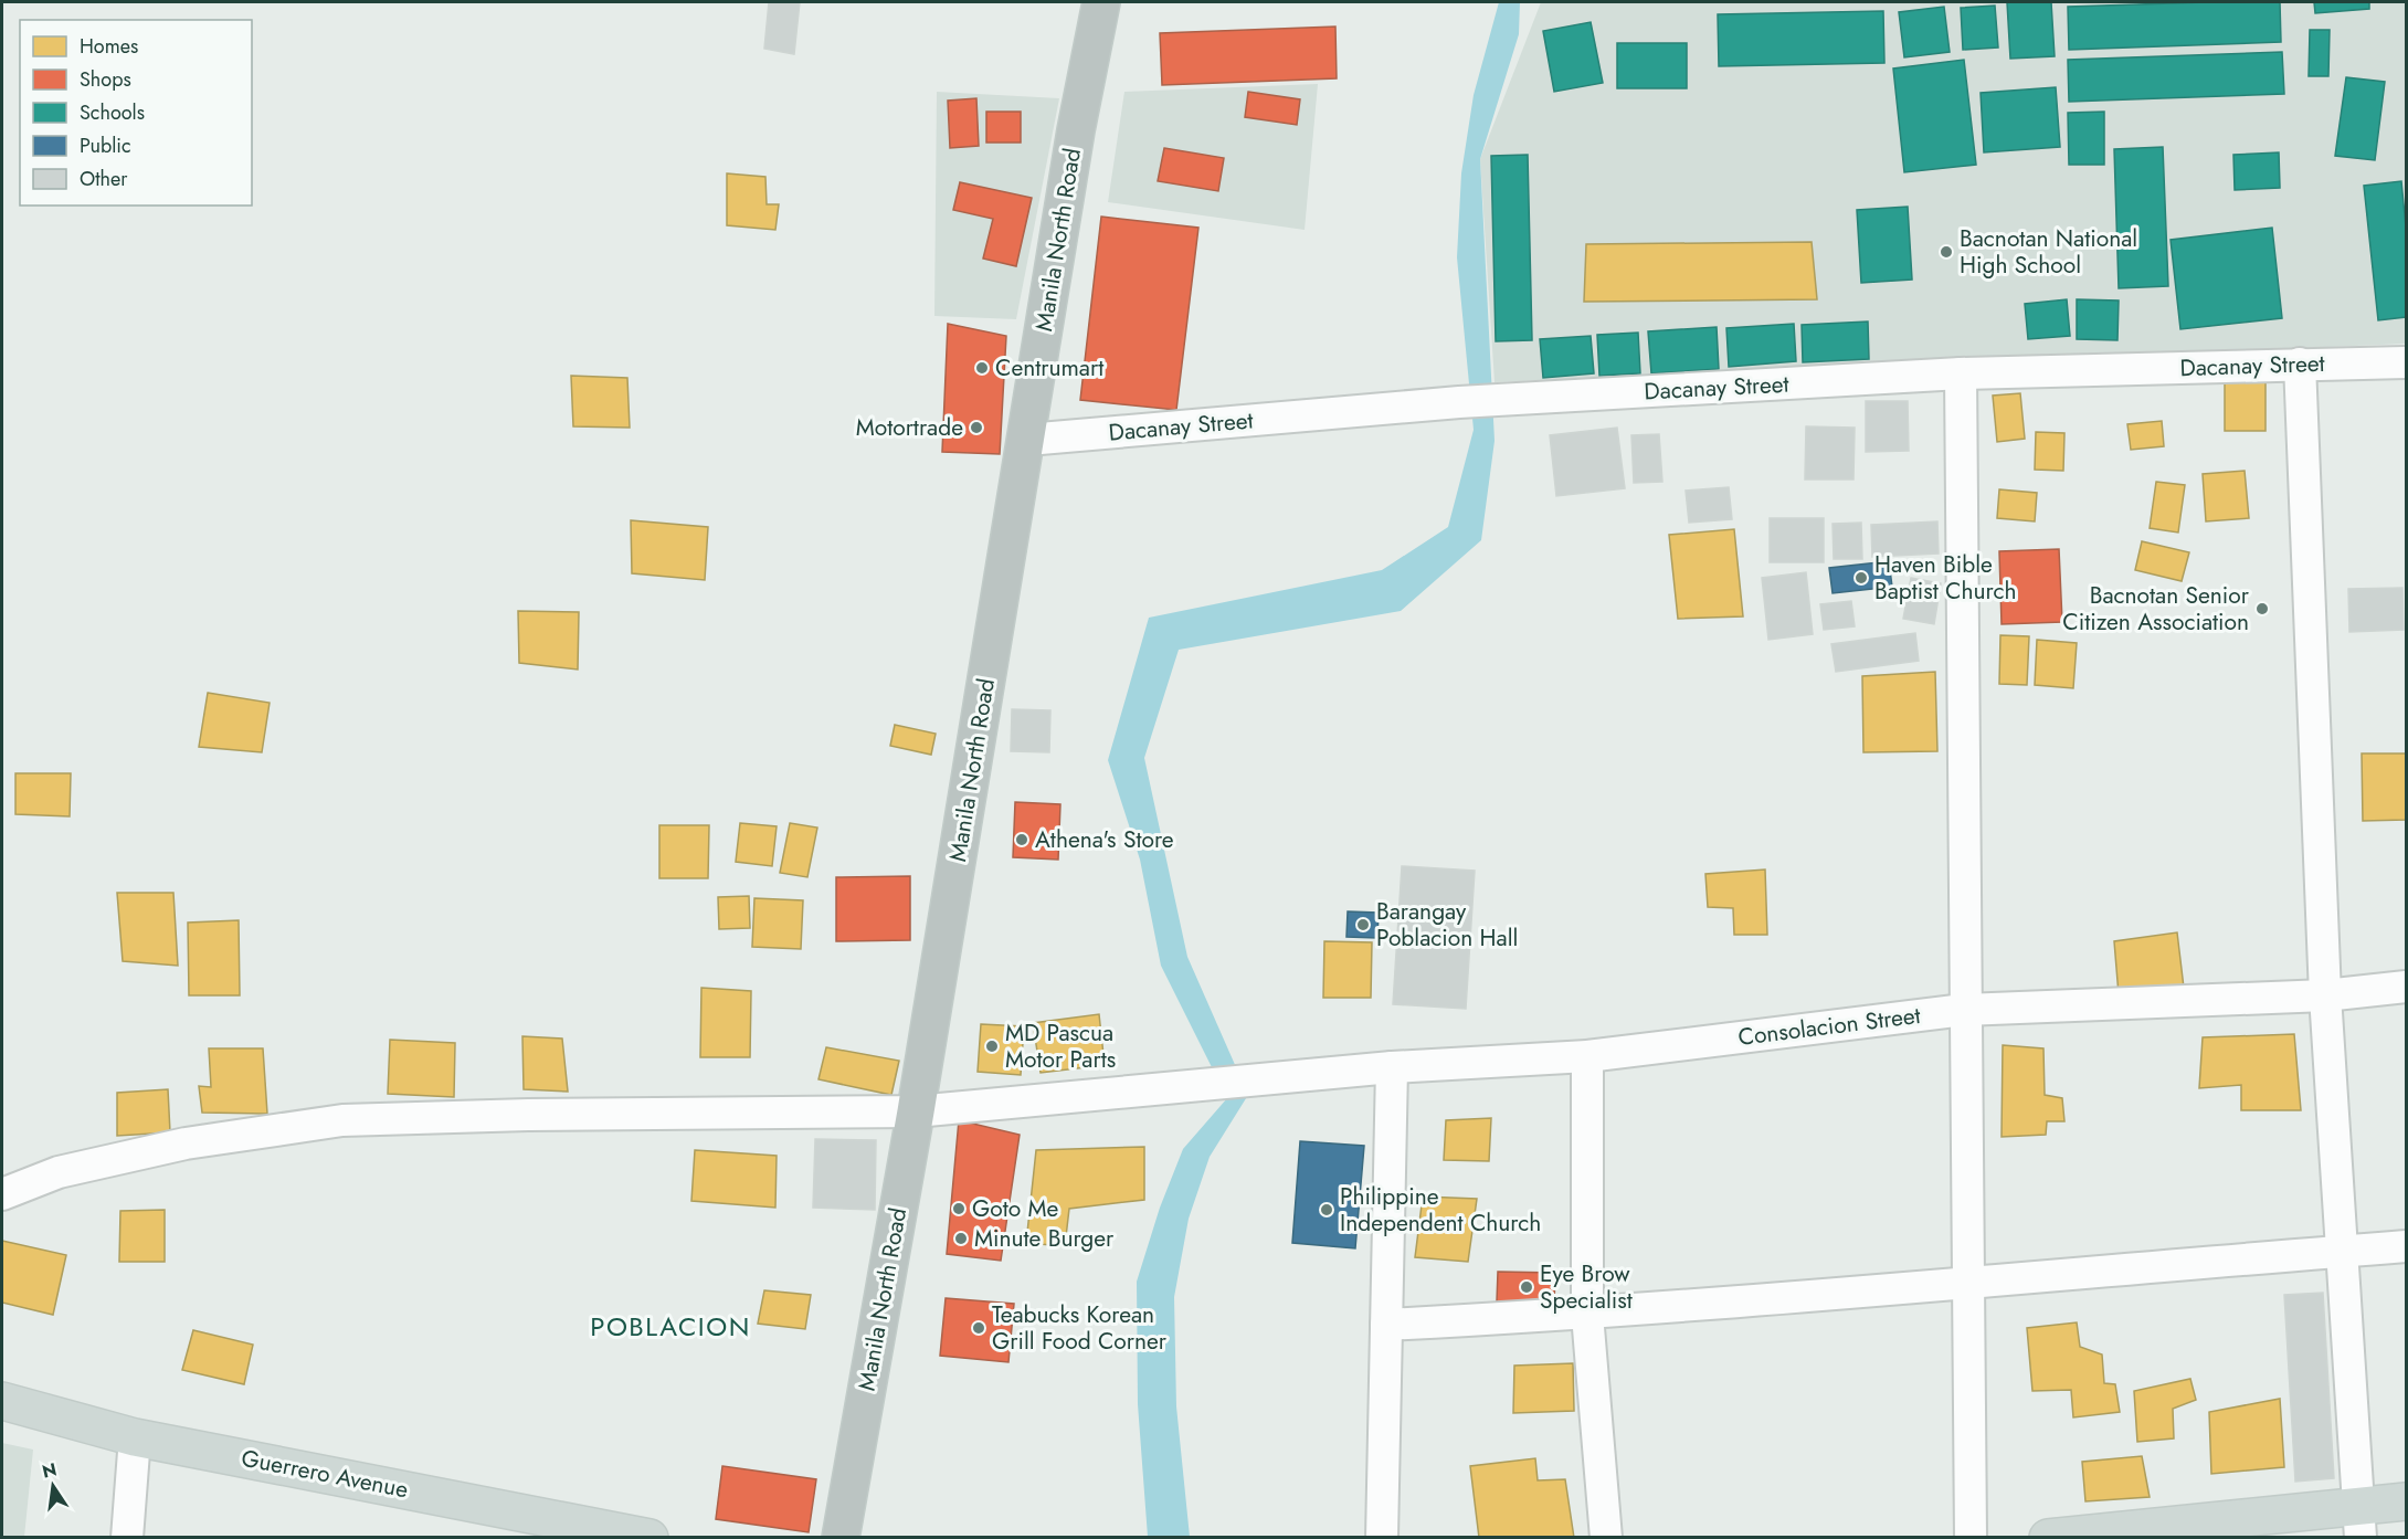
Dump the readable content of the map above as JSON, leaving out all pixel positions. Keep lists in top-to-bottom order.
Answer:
{
  "streets": {
    "highway": ["Manila North Road"],
    "main road": ["Guerrero Avenue"],
    "street": ["Dacanay Street", "Consolacion Street"]
  },
  "crossings": [
    ["Manila North Road", "Dacanay Street"],
    ["Manila North Road", "Consolacion Street"]
  ],
  "districts": ["POBLACION"],
  "places": [
    "Bacnotan National High School",
    "Centrumart",
    "Motortrade",
    "Haven Bible Baptist Church",
    "Bacnotan Senior Citizen Association",
    "Athena's Store",
    "Barangay Poblacion Hall",
    "MD Pascua Motor Parts",
    "Goto Me",
    "Philippine Independent Church",
    "Minute Burger",
    "Eye Brow Specialist",
    "Teabucks Korean Grill Food Corner"
  ],
  "legend": [
    "Homes",
    "Shops",
    "Schools",
    "Public",
    "Other"
  ],
  "north": "top"
}
